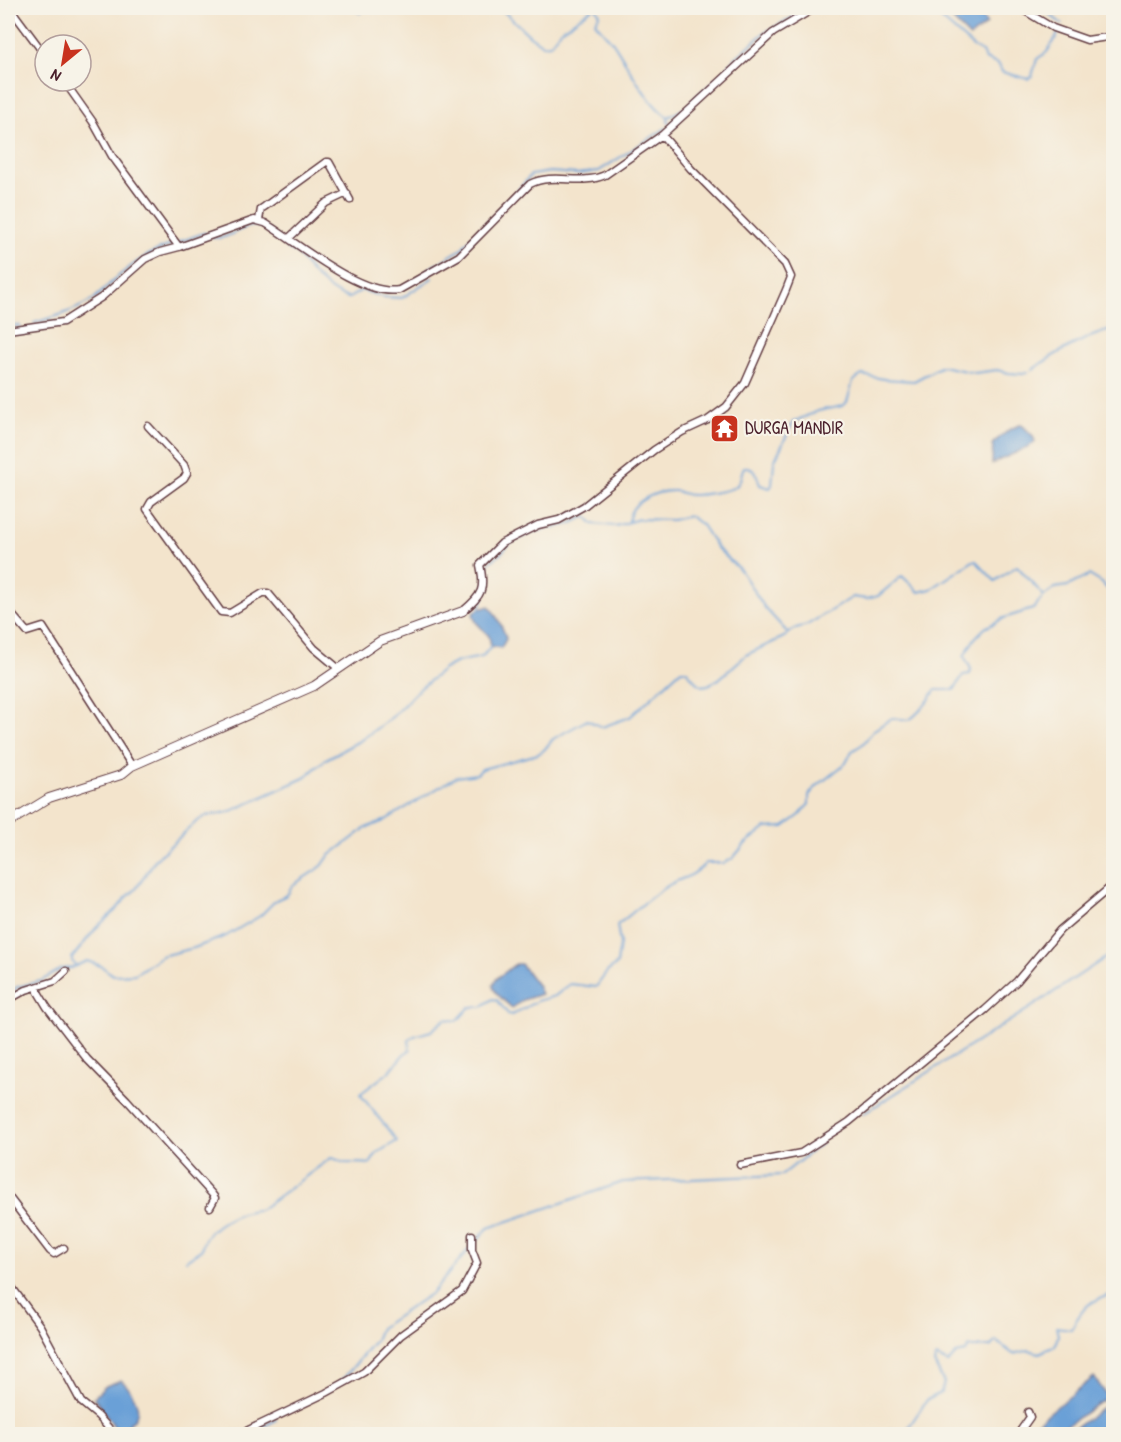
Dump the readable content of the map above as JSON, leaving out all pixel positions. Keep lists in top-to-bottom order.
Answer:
{
  "places": {
    "temple": ["DURGA MANDIR"]
  },
  "north": "bottom left"
}
